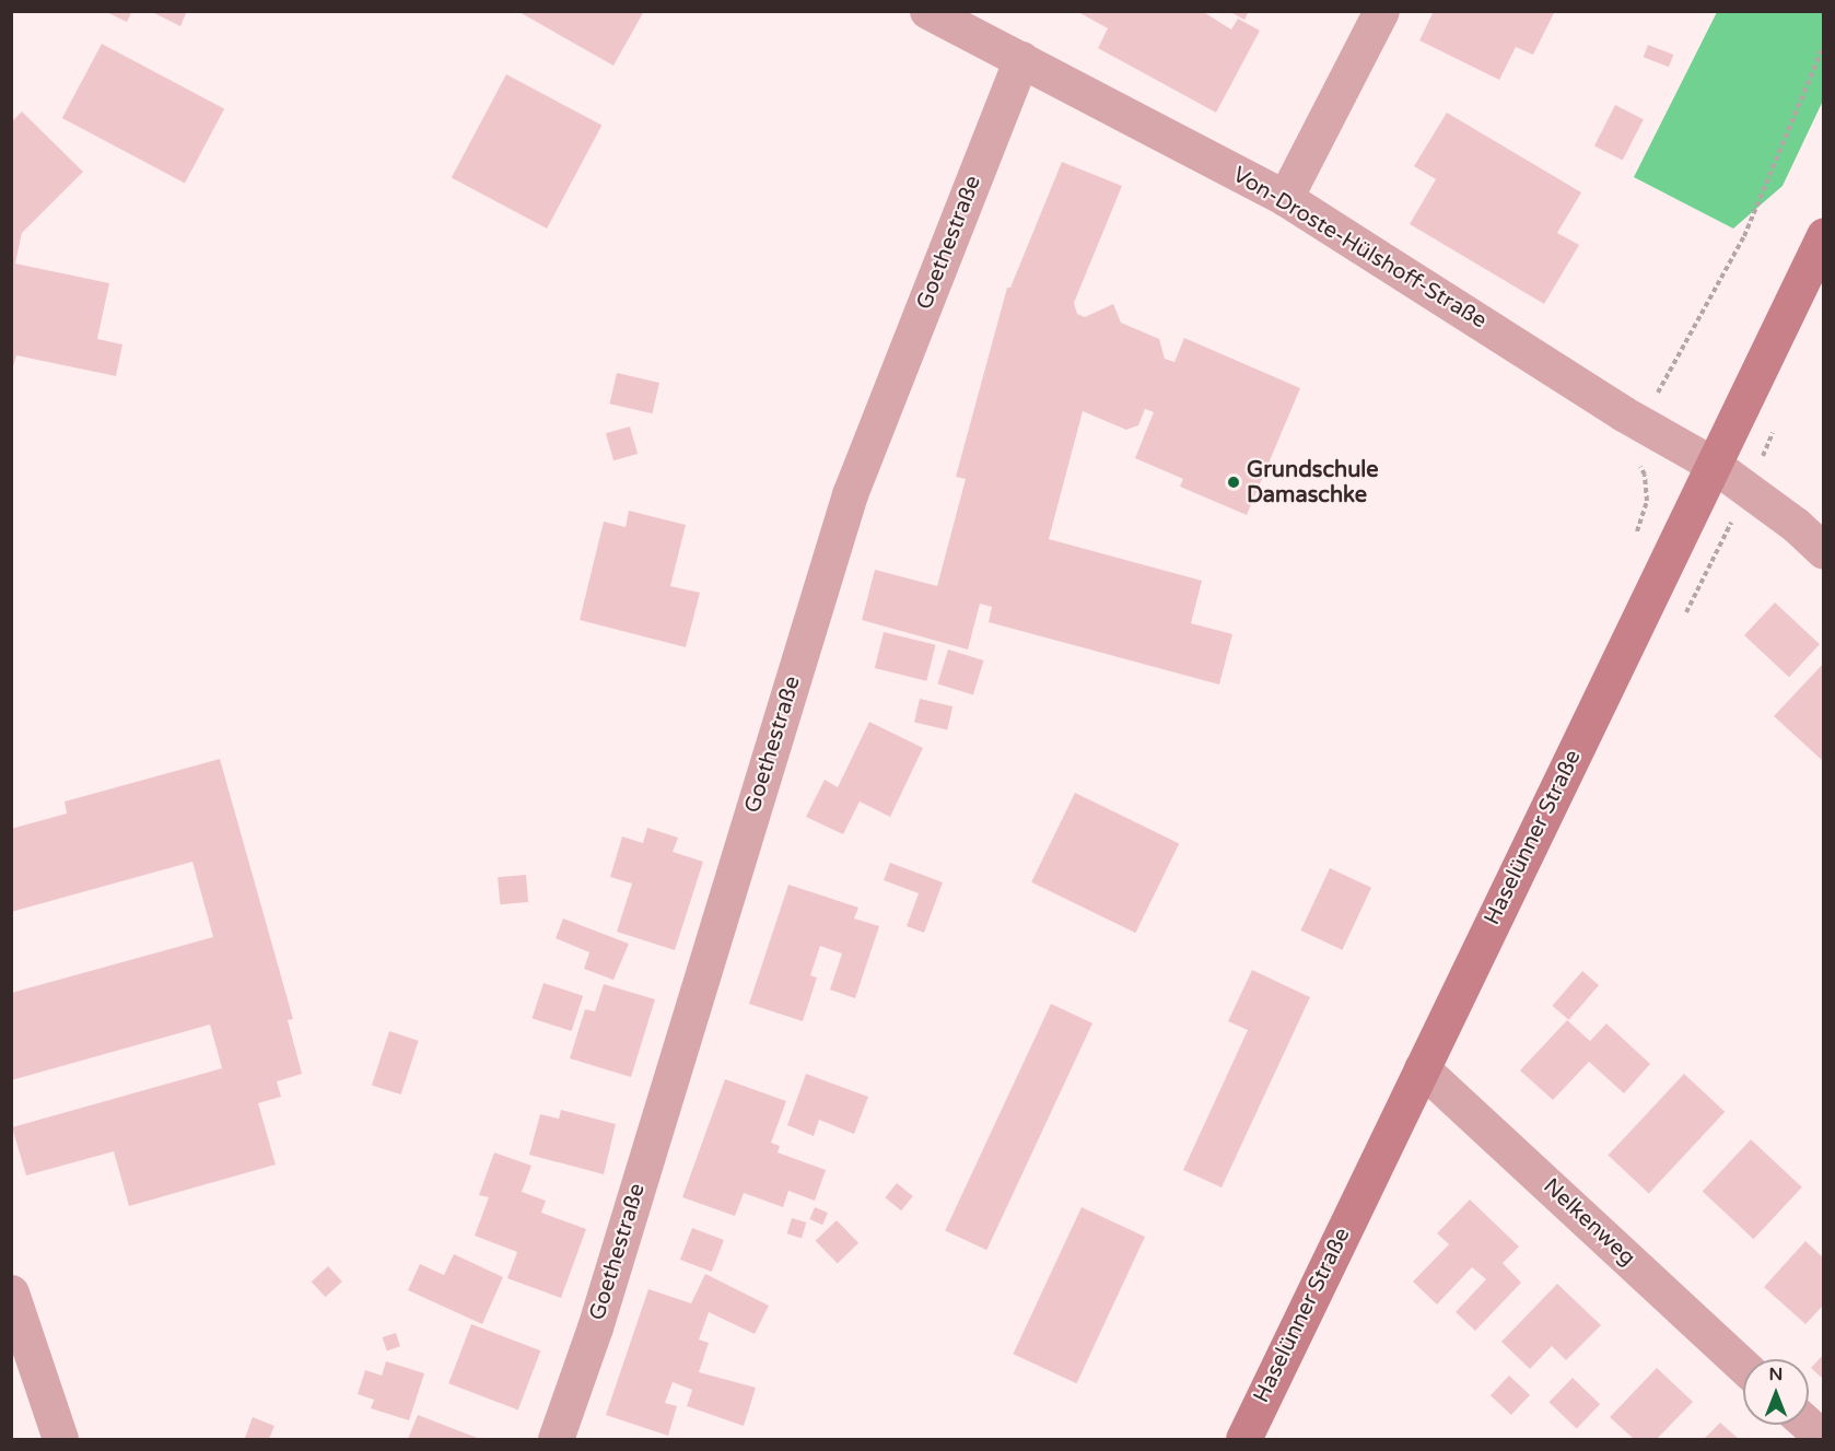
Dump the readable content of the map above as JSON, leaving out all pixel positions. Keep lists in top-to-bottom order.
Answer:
{
  "streets": {
    "street": [
      "Goethestraße",
      "Von-Droste-Hülshoff-Straße",
      "Haselünner Straße",
      "Nelkenweg"
    ]
  },
  "crossings": [
    ["Goethestraße", "Von-Droste-Hülshoff-Straße"],
    ["Von-Droste-Hülshoff-Straße", "Haselünner Straße"],
    ["Haselünner Straße", "Nelkenweg"]
  ],
  "places": ["Grundschule Damaschke"],
  "north": "top"
}
